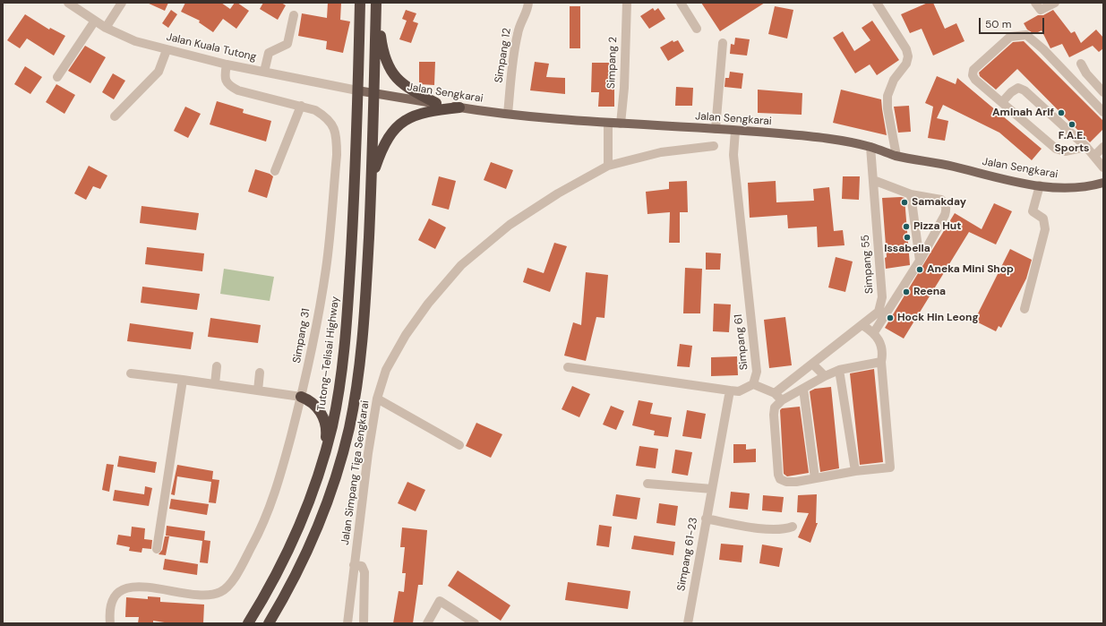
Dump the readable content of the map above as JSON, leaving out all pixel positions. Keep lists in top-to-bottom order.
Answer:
{
  "streets": {
    "highway": ["Tutong–Telisai Highway"],
    "main road": ["Jalan Sengkarai"],
    "street": [
      "Jalan Kuala Tutong",
      "Simpang 12",
      "Simpang 2",
      "Simpang 55",
      "Simpang 31",
      "Simpang 61",
      "Jalan Simpang Tiga Sengkarai",
      "Simpang 61-23"
    ]
  },
  "crossings": [
    ["Jalan Kuala Tutong", "Jalan Sengkarai"],
    ["Jalan Kuala Tutong", "Simpang 31"],
    ["Jalan Kuala Tutong", "Tutong–Telisai Highway"],
    ["Simpang 12", "Jalan Sengkarai"],
    ["Simpang 2", "Jalan Sengkarai"],
    ["Jalan Sengkarai", "Simpang 55"],
    ["Jalan Sengkarai", "Simpang 61"],
    ["Jalan Sengkarai", "Tutong–Telisai Highway"],
    ["Simpang 61", "Simpang 61-23"]
  ],
  "places": [
    "Aminah Arif",
    "F.A.E. Sports",
    "Samakday",
    "Pizza Hut",
    "Issabella",
    "Aneka Mini Shop",
    "Reena",
    "Hock Hin Leong"
  ],
  "scale_bar": "50 m"
}
